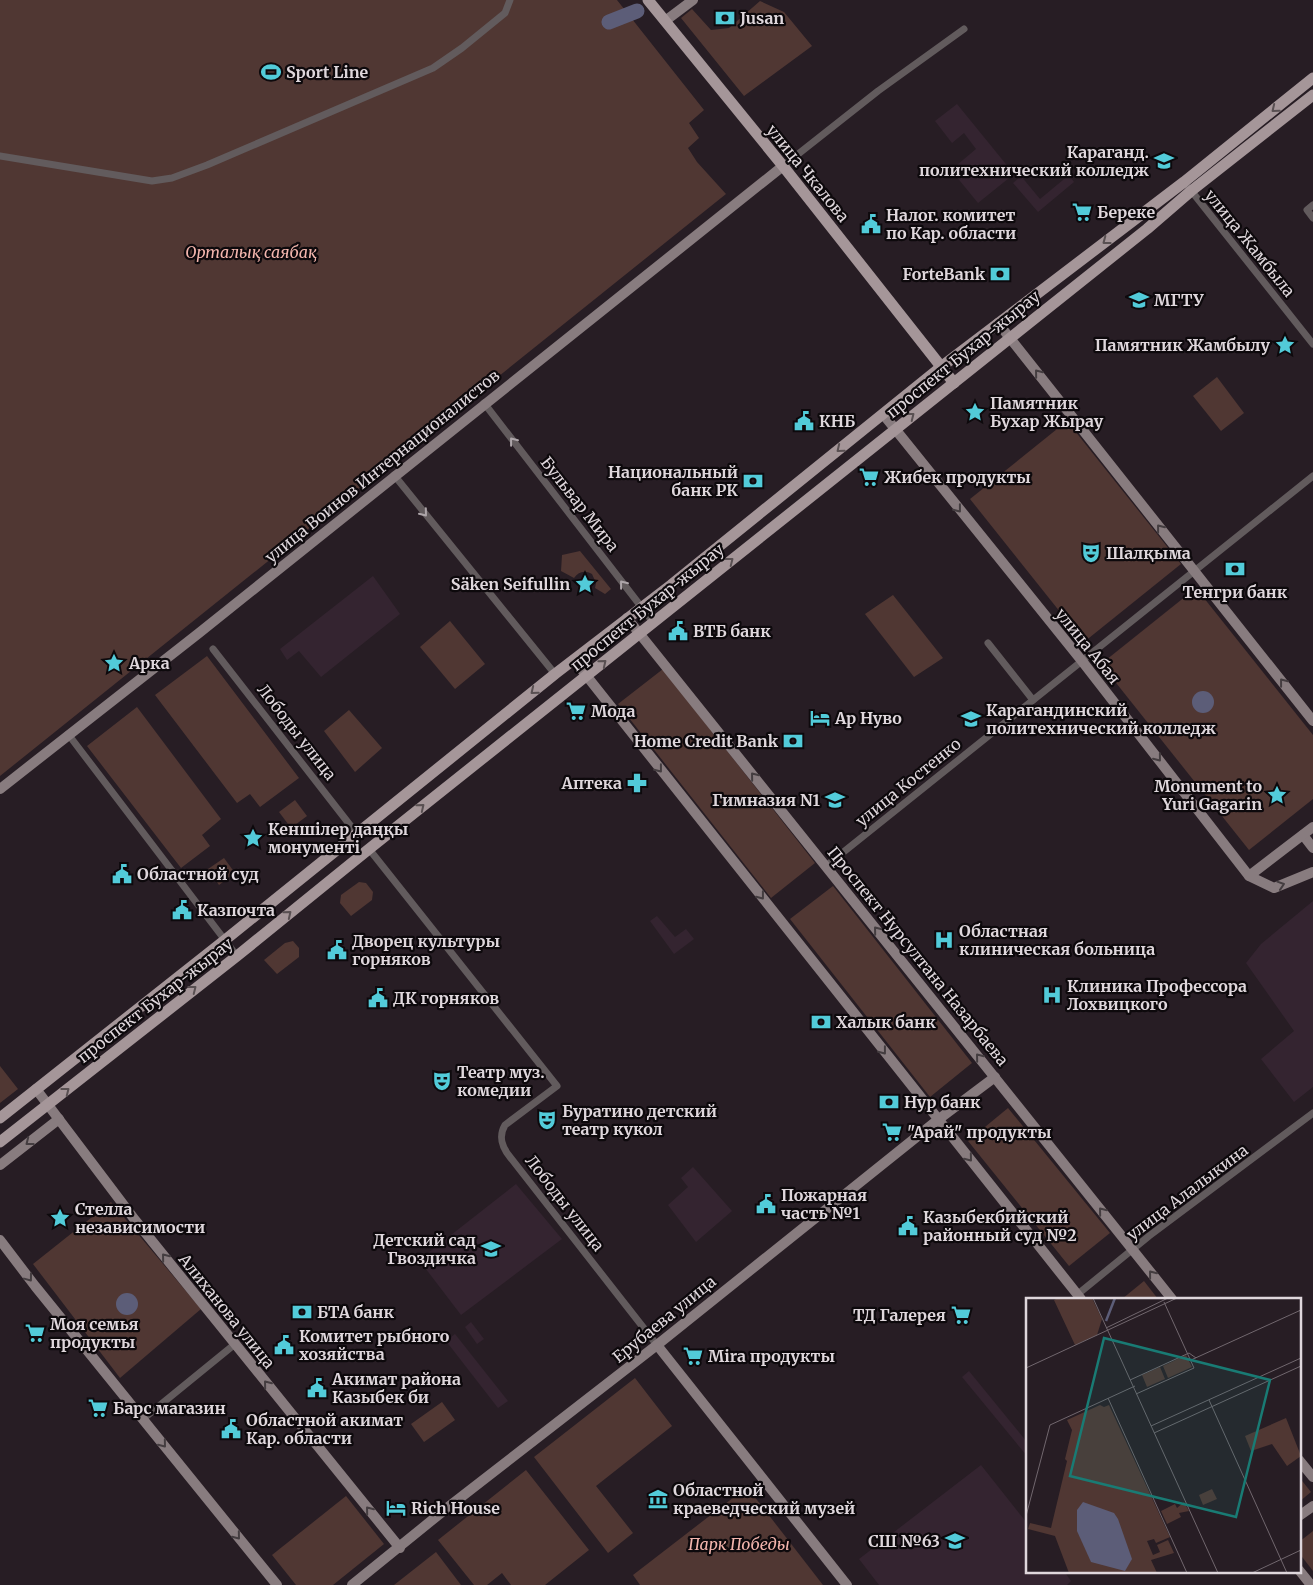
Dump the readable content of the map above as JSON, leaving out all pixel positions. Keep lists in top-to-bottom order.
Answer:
{
  "streets": {
    "main road": [
      "улица Чкалова",
      "проспект Бухар-жырау",
      "улица Воинов Интернационалистов",
      "улица Абая",
      "Лободы улица",
      "Проспект Нурсултана Назарбаева",
      "Алиханова улица",
      "Ерубаева улица"
    ],
    "street": [
      "улица Жамбыла",
      "Бульвар Мира",
      "улица Костенко",
      "улица Алалыкина"
    ]
  },
  "crossings": [
    ["улица Чкалова", "проспект Бухар-жырау"],
    ["улица Чкалова", "улица Воинов Интернационалистов"],
    ["улица Жамбыла", "проспект Бухар-жырау"],
    ["проспект Бухар-жырау", "Бульвар Мира"],
    ["проспект Бухар-жырау", "улица Абая"],
    ["проспект Бухар-жырау", "Лободы улица"],
    ["проспект Бухар-жырау", "Проспект Нурсултана Назарбаева"],
    ["проспект Бухар-жырау", "Алиханова улица"],
    ["улица Воинов Интернационалистов", "Бульвар Мира"],
    ["улица Абая", "улица Костенко"],
    ["Лободы улица", "Ерубаева улица"],
    ["улица Костенко", "Проспект Нурсултана Назарбаева"],
    ["Проспект Нурсултана Назарбаева", "улица Алалыкина"],
    ["Проспект Нурсултана Назарбаева", "Ерубаева улица"],
    ["Алиханова улица", "Ерубаева улица"]
  ],
  "one_way": ["Бульвар Мира", "улица Абая", "Алиханова улица"],
  "parks": ["Орталық саябақ", "Парк Победы"],
  "places": {
    "bank": [
      "Jusan",
      "ForteBank",
      "Национальный банк РК",
      "Тенгри банк",
      "Home Credit Bank",
      "Халык банк",
      "Нур банк",
      "БТА банк"
    ],
    "sports": ["Sport Line"],
    "school or university": [
      "Караганд. политехнический колледж",
      "МГТУ",
      "Карагандинский политехнический колледж",
      "Гимназия N1",
      "Детский сад Гвоздичка",
      "СШ №63"
    ],
    "supermarket": [
      "Береке",
      "Жибек продукты",
      "Мода",
      "\"Арай\" продукты",
      "ТД Галерея",
      "Моя семья продукты",
      "Mira продукты",
      "Барс магазин"
    ],
    "public building": [
      "Налог. комитет по Кар. области",
      "КНБ",
      "ВТБ банк",
      "Областной суд",
      "Казпочта",
      "Дворец культуры горняков",
      "ДК горняков",
      "Пожарная часть №1",
      "Казыбекбийский районный суд №2",
      "Комитет рыбного хозяйства",
      "Акимат района Казыбек би",
      "Областной акимат Кар. области"
    ],
    "place": [
      "Памятник Жамбылу",
      "Памятник Бухар Жырау",
      "Säken Seifullin",
      "Арка",
      "Monument to Yuri Gagarin",
      "Кеншілер даңқы монументі",
      "Стелла независимости"
    ],
    "theatre": ["Шалқыма", "Театр муз. комедии", "Буратино детский театр кукол"],
    "hotel": ["Ар Нуво", "Rich House"],
    "pharmacy": ["Аптека"],
    "hospital": ["Областная клиническая больница", "Клиника Профессора Лохвицкого"],
    "museum": ["Областной краеведческий музей"]
  }
}
